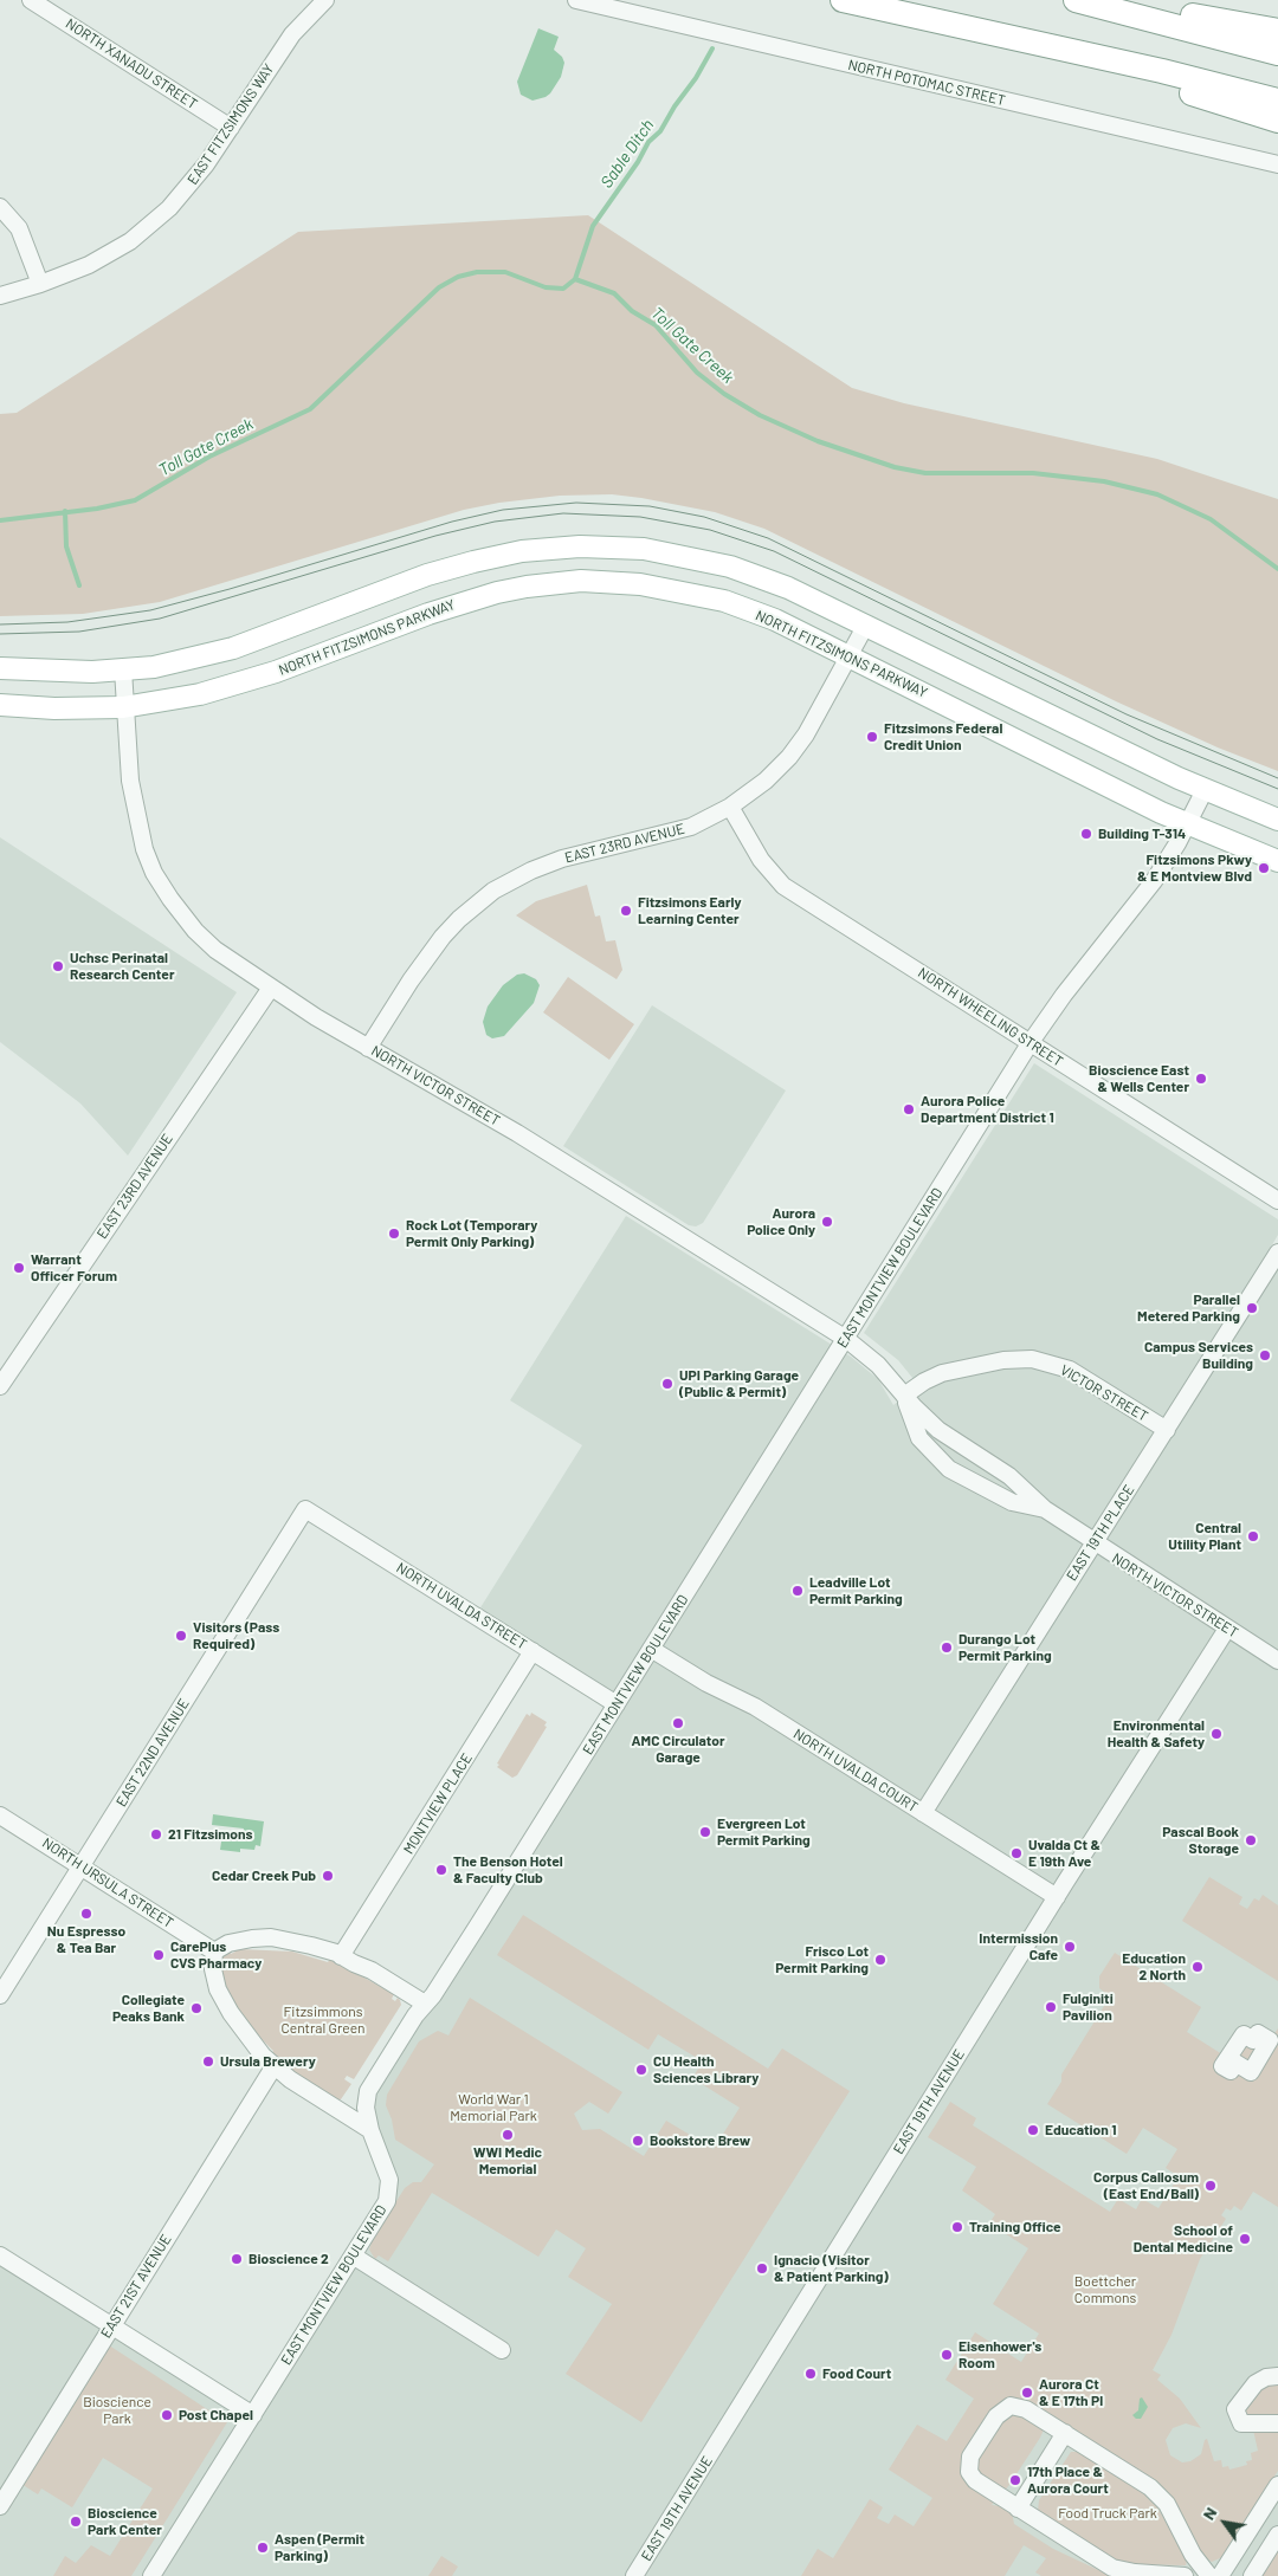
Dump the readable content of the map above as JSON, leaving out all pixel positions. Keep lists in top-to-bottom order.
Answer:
{
  "streets": {
    "main road": ["NORTH FITZSIMONS PARKWAY"],
    "street": [
      "NORTH XANADU STREET",
      "NORTH POTOMAC STREET",
      "EAST FITZSIMONS WAY",
      "EAST 23RD AVENUE",
      "NORTH WHEELING STREET",
      "NORTH VICTOR STREET",
      "EAST MONTVIEW BOULEVARD",
      "VICTOR STREET",
      "EAST 19TH PLACE",
      "NORTH UVALDA STREET",
      "EAST 22ND AVENUE",
      "NORTH UVALDA COURT",
      "MONTVIEW PLACE",
      "NORTH URSULA STREET",
      "EAST 19TH AVENUE",
      "EAST 21ST AVENUE"
    ]
  },
  "crossings": [
    ["NORTH XANADU STREET", "EAST FITZSIMONS WAY"],
    ["NORTH FITZSIMONS PARKWAY", "EAST 23RD AVENUE"],
    ["NORTH FITZSIMONS PARKWAY", "NORTH VICTOR STREET"],
    ["NORTH FITZSIMONS PARKWAY", "EAST MONTVIEW BOULEVARD"],
    ["EAST 23RD AVENUE", "NORTH WHEELING STREET"],
    ["EAST 23RD AVENUE", "NORTH VICTOR STREET"],
    ["NORTH WHEELING STREET", "EAST MONTVIEW BOULEVARD"],
    ["NORTH VICTOR STREET", "EAST MONTVIEW BOULEVARD"],
    ["NORTH VICTOR STREET", "VICTOR STREET"],
    ["NORTH VICTOR STREET", "EAST 19TH PLACE"],
    ["NORTH VICTOR STREET", "EAST 19TH AVENUE"],
    ["EAST MONTVIEW BOULEVARD", "NORTH UVALDA STREET"],
    ["EAST MONTVIEW BOULEVARD", "NORTH UVALDA COURT"],
    ["VICTOR STREET", "EAST 19TH PLACE"],
    ["EAST 19TH PLACE", "NORTH UVALDA COURT"],
    ["NORTH UVALDA STREET", "EAST 22ND AVENUE"],
    ["NORTH UVALDA STREET", "MONTVIEW PLACE"],
    ["EAST 22ND AVENUE", "NORTH URSULA STREET"],
    ["NORTH UVALDA COURT", "EAST 19TH AVENUE"]
  ],
  "water": ["Sable Ditch", "Toll Gate Creek"],
  "parks": [
    "Fitzsimmons Central Green",
    "World War 1 Memorial Park",
    "Boettcher Commons",
    "Bioscience Park",
    "Food Truck Park"
  ],
  "places": [
    "Fitzsimons Federal Credit Union",
    "Building T-314",
    "Fitzsimons Pkwy & E Montview Blvd",
    "Fitzsimons Early Learning Center",
    "Uchsc Perinatal Research Center",
    "Bioscience East & Wells Center",
    "Aurora Police Department District 1",
    "Aurora Police Only",
    "Rock Lot (Temporary Permit Only Parking)",
    "Warrant Officer Forum",
    "Parallel Metered Parking",
    "Campus Services Building",
    "UPI Parking Garage (Public & Permit)",
    "Central Utility Plant",
    "Leadville Lot Permit Parking",
    "Visitors (Pass Required)",
    "Durango Lot Permit Parking",
    "AMC Circulator Garage",
    "Environmental Health & Safety",
    "Evergreen Lot Permit Parking",
    "21 Fitzsimons",
    "Pascal Book Storage",
    "Uvalda Ct & E 19th Ave",
    "The Benson Hotel & Faculty Club",
    "Cedar Creek Pub",
    "Nu Espresso & Tea Bar",
    "Intermission Cafe",
    "CarePlus CVS Pharmacy",
    "Frisco Lot Permit Parking",
    "Education 2 North",
    "Fulginiti Pavilion",
    "Collegiate Peaks Bank",
    "Ursula Brewery",
    "CU Health Sciences Library",
    "Education 1",
    "WWI Medic Memorial",
    "Bookstore Brew",
    "Corpus Callosum (East End/Ball)",
    "Training Office",
    "School of Dental Medicine",
    "Bioscience 2",
    "Ignacio (Visitor & Patient Parking)",
    "Eisenhower's Room",
    "Food Court",
    "Aurora Ct & E 17th Pl",
    "Post Chapel",
    "17th Place & Aurora Court",
    "Bioscience Park Center",
    "Aspen (Permit Parking)"
  ],
  "north": "top left"
}
